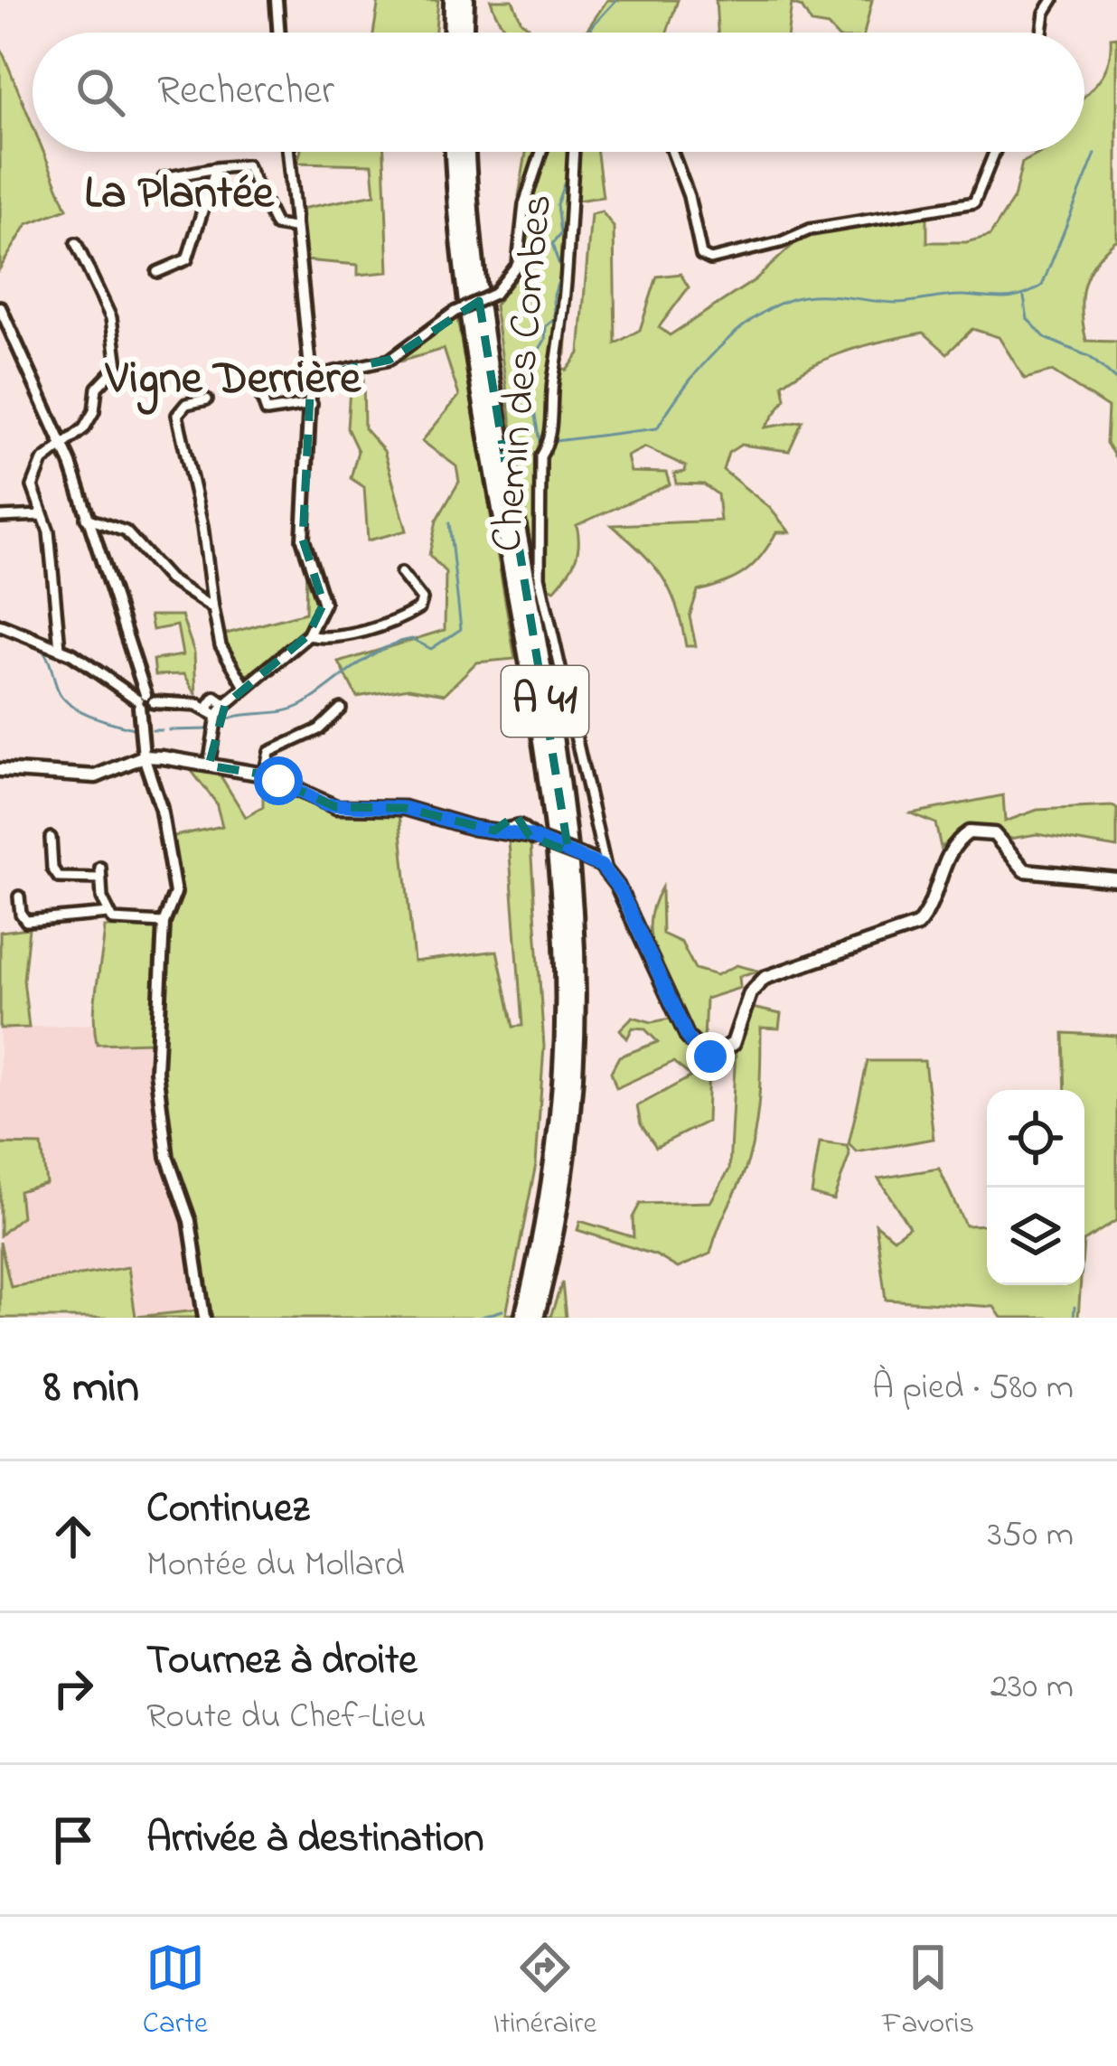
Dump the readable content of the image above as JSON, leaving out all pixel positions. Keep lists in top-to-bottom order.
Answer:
{
  "streets": {
    "highway": ["A 41"],
    "street": ["Chemin des Combes"]
  },
  "districts": ["La Plantée", "Vigne Derrière"],
  "page": {
    "search": "Rechercher",
    "heading": ["8 min", "À pied · 580 m"],
    "list": [
      ["Continuez", "Montée du Mollard", "350 m"],
      ["Tournez à droite", "Route du Chef-Lieu", "230 m"],
      "Arrivée à destination"
    ],
    "nav": ["Carte", "Itinéraire", "Favoris"]
  }
}
